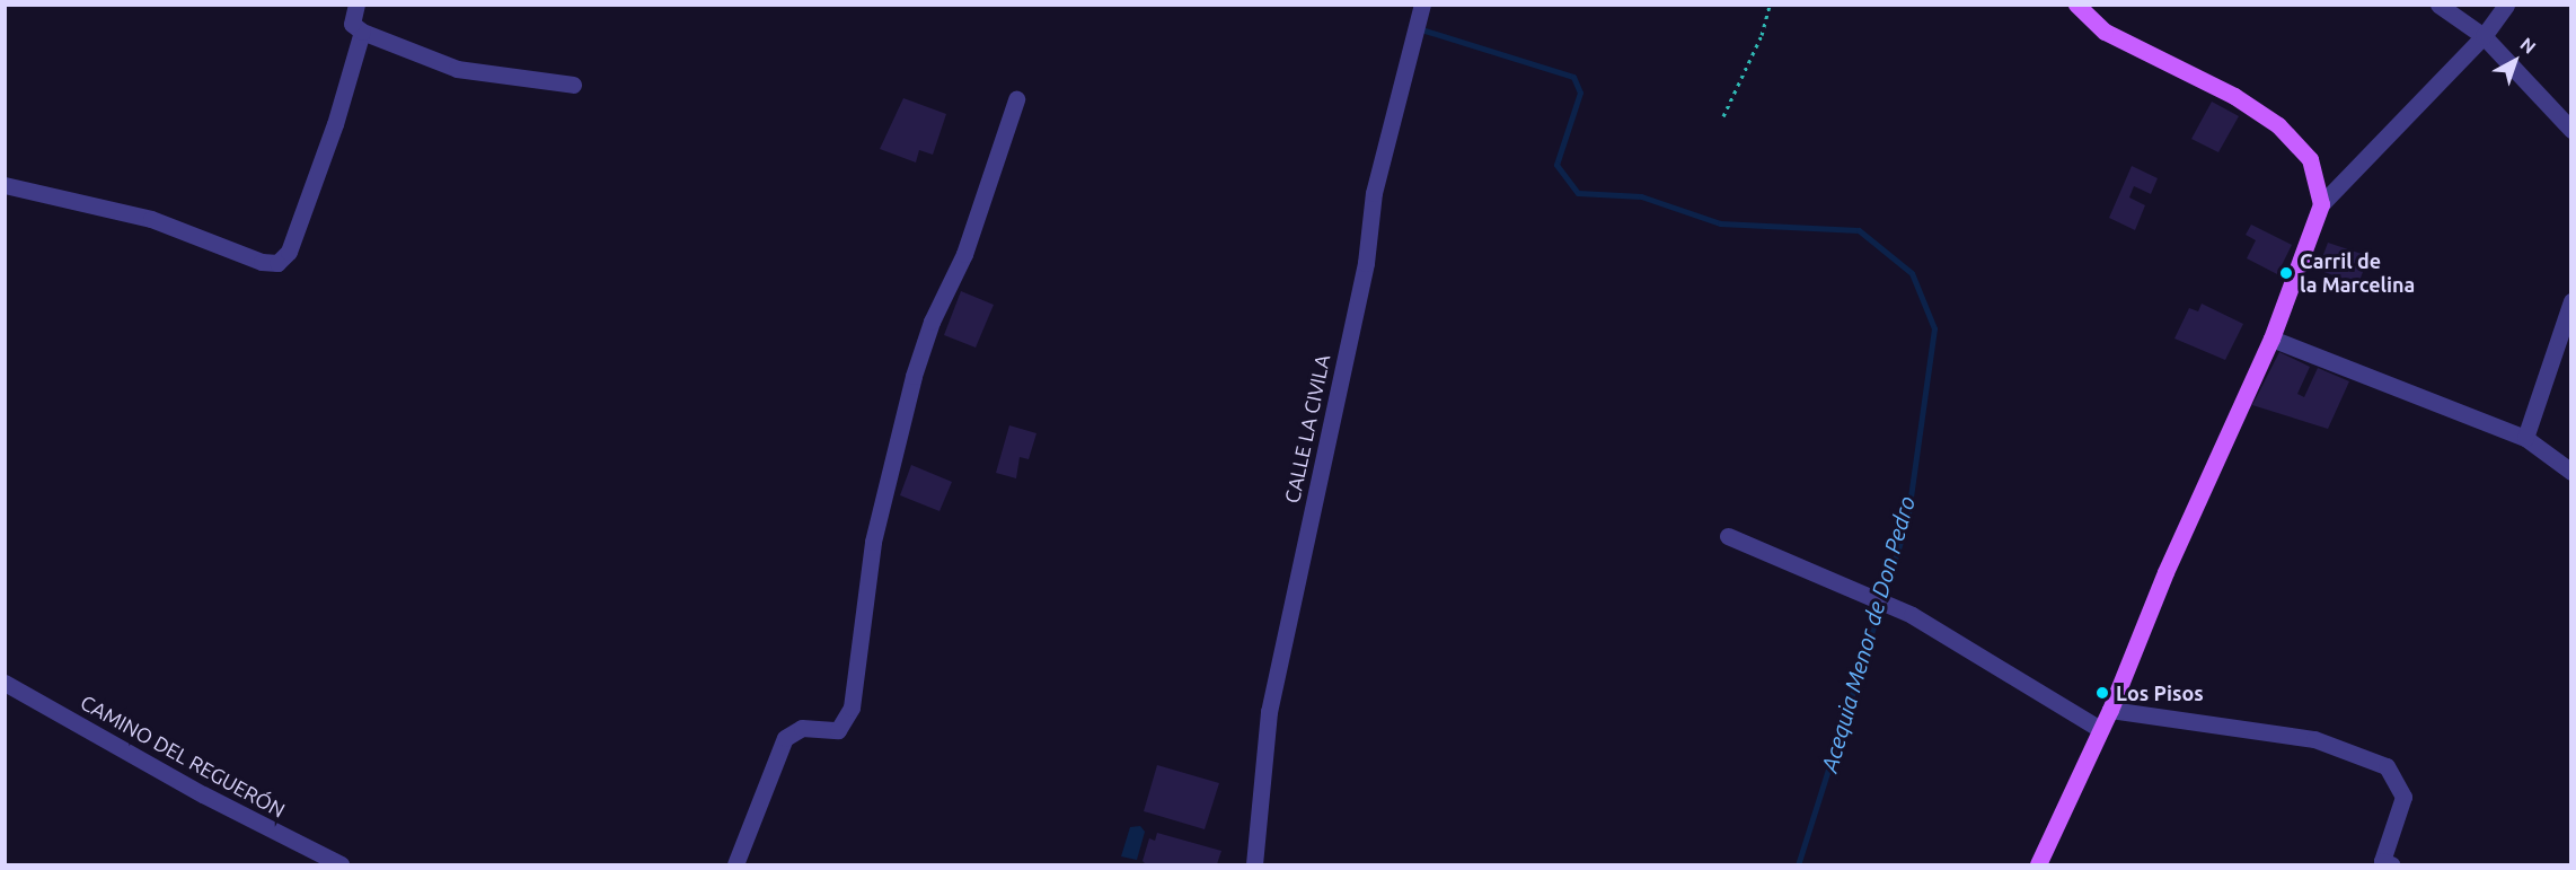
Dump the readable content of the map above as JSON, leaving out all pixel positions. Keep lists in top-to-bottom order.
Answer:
{
  "streets": {
    "street": ["CALLE LA CIVILA", "CAMINO DEL REGUERÓN"]
  },
  "water": ["Acequia Menor de Don Pedro"],
  "places": ["Carril de la Marcelina", "Los Pisos"],
  "north": "top right"
}
